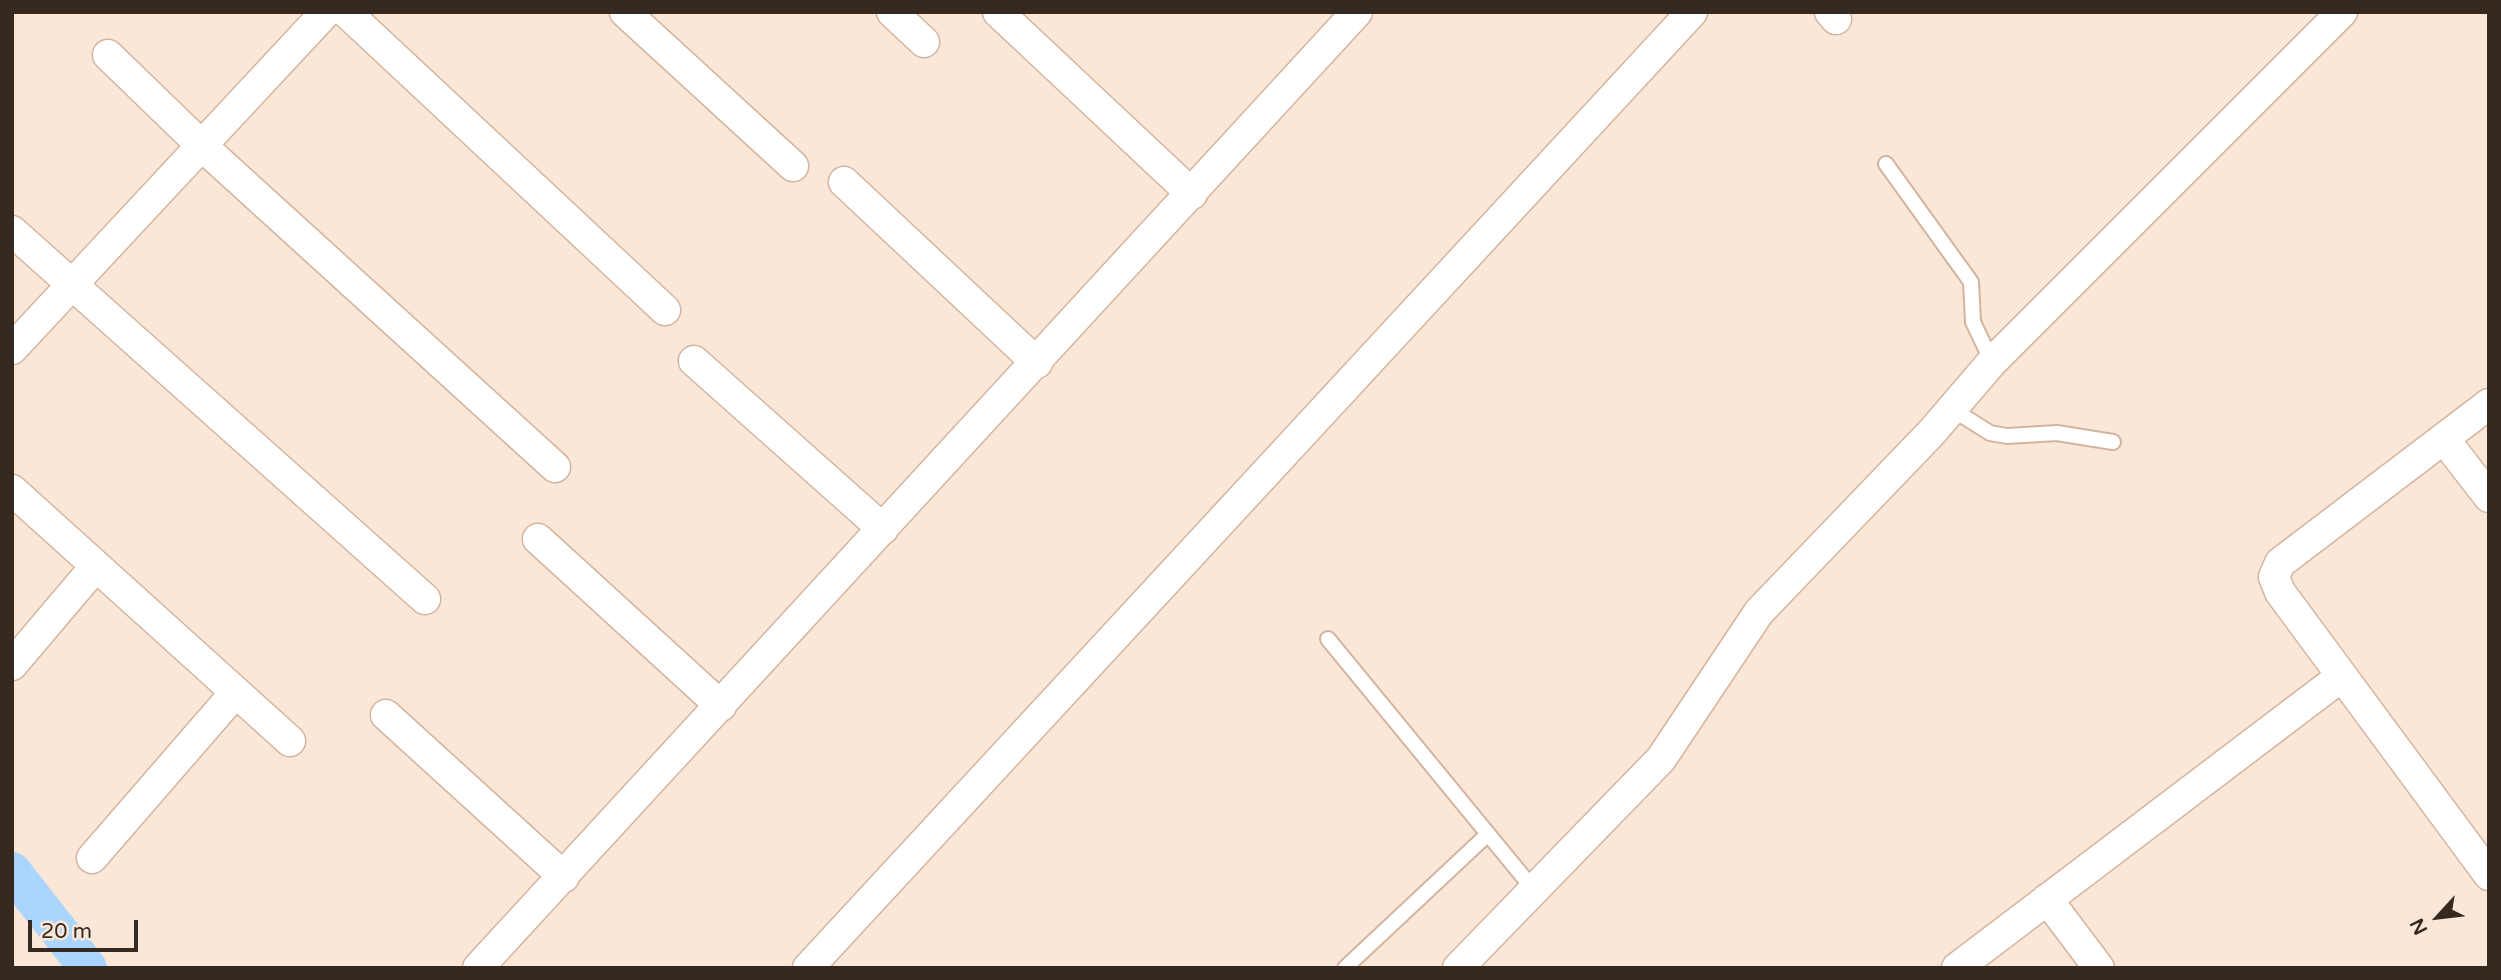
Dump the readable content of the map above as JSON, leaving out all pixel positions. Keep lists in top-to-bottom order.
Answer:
{
  "scale_bar": "20 m",
  "north": "bottom left"
}
